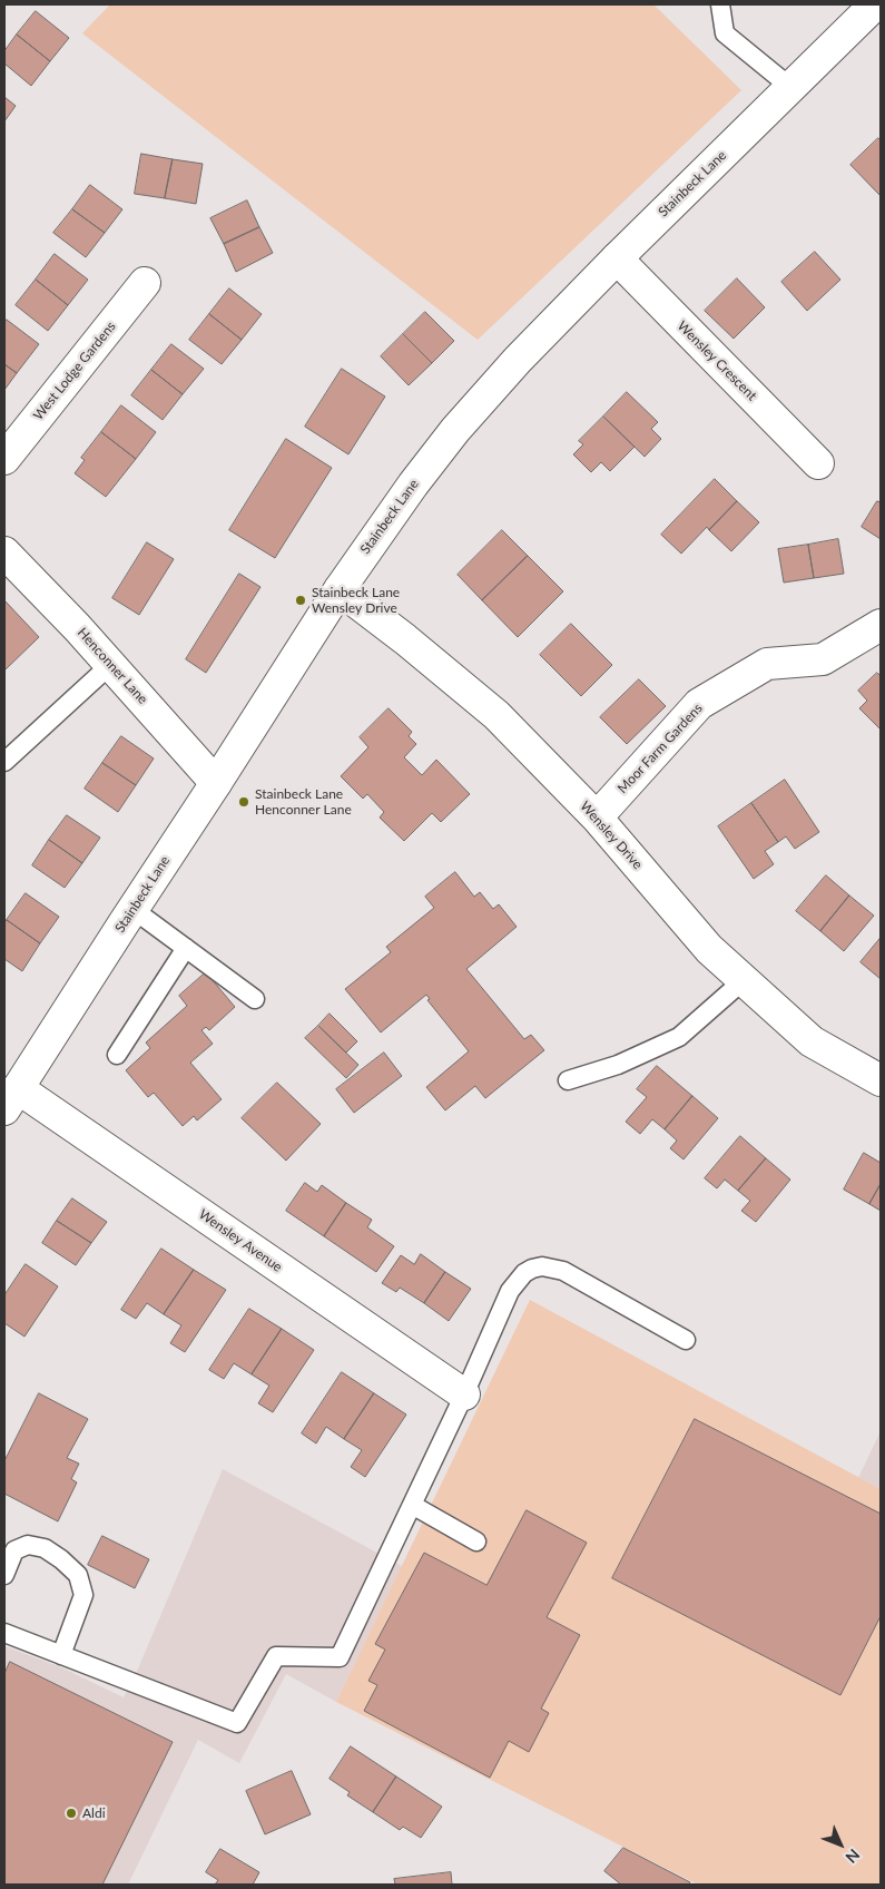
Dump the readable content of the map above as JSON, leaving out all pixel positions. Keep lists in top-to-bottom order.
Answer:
{
  "streets": {
    "street": [
      "Stainbeck Lane",
      "Wensley Crescent",
      "West Lodge Gardens",
      "Henconner Lane",
      "Moor Farm Gardens",
      "Wensley Drive",
      "Wensley Avenue"
    ]
  },
  "crossings": [
    ["Stainbeck Lane", "Wensley Crescent"],
    ["Stainbeck Lane", "Henconner Lane"],
    ["Stainbeck Lane", "Wensley Drive"],
    ["Stainbeck Lane", "Wensley Avenue"],
    ["Moor Farm Gardens", "Wensley Drive"]
  ],
  "places": ["Stainbeck Lane Wensley Drive", "Stainbeck Lane Henconner Lane", "Aldi"],
  "north": "bottom right"
}
